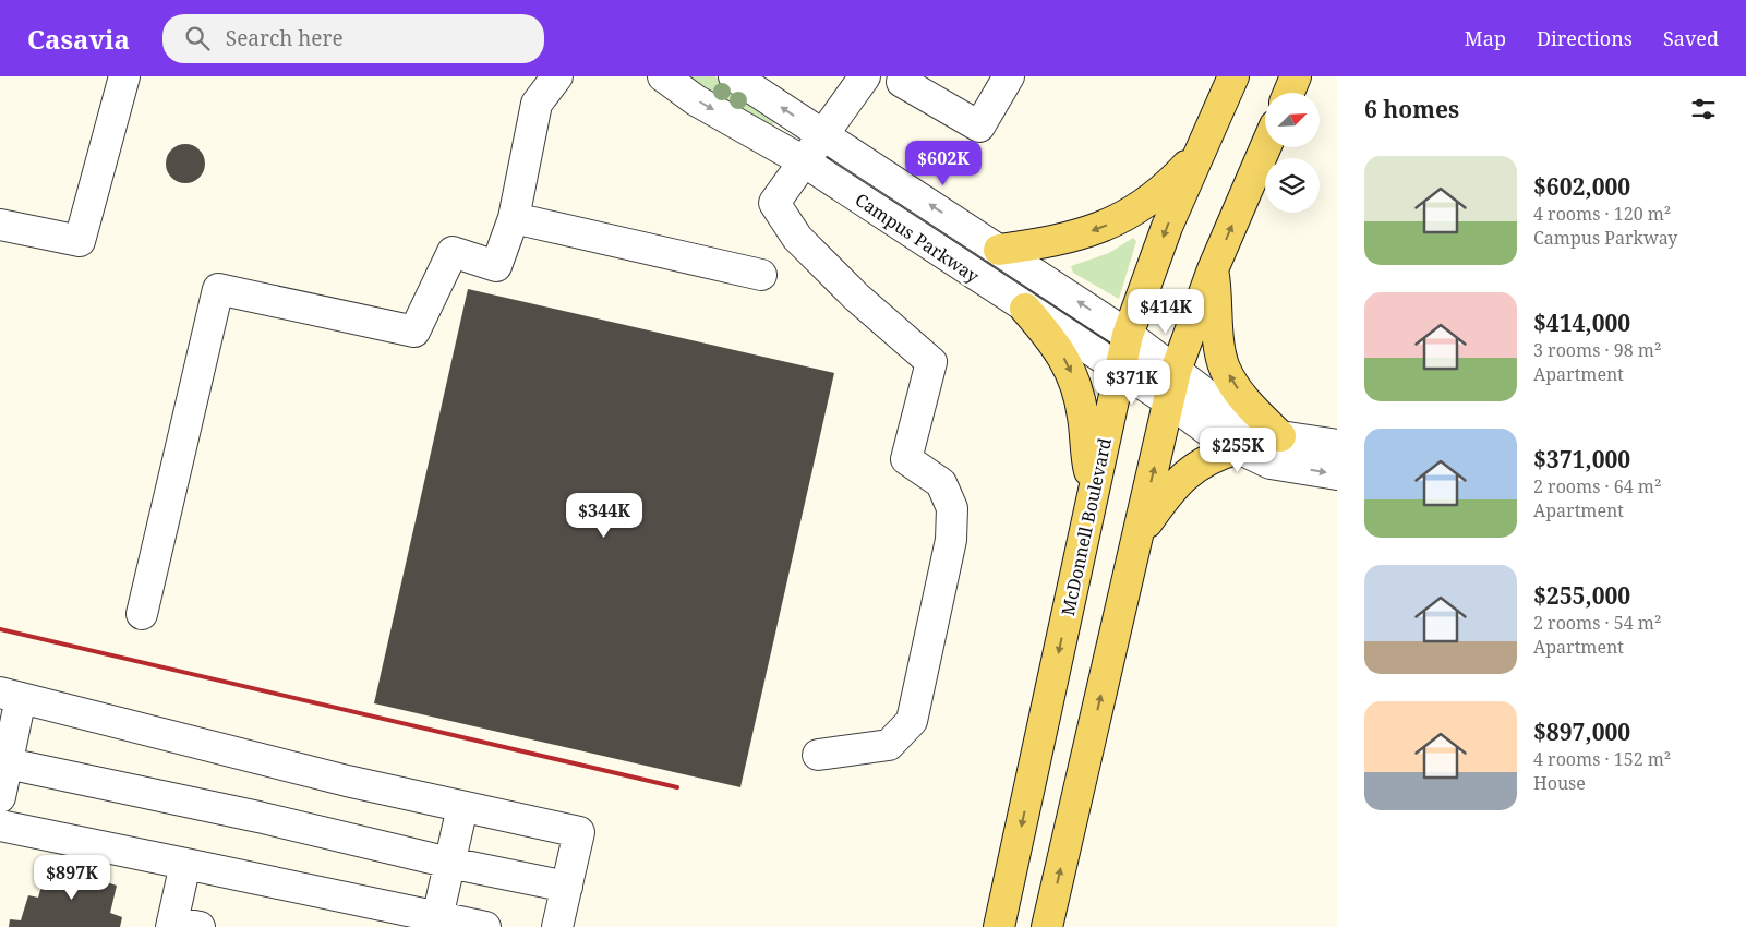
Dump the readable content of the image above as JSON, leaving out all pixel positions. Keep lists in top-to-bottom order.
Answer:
{
  "streets": {
    "main road": ["McDonnell Boulevard"],
    "street": ["Campus Parkway"]
  },
  "crossings": [
    ["Campus Parkway", "McDonnell Boulevard"]
  ],
  "north": "top right",
  "page": {
    "header": "Casavia",
    "search": "Search here",
    "nav": ["Map", "Directions", "Saved"],
    "heading": "6 homes",
    "price": [
      "$602K",
      "$414K",
      "$371K",
      "$255K",
      "$344K",
      "$897K"
    ],
    "list": [
      {
        "name": "$602,000",
        "note": "4 rooms · 120 m² · Campus Parkway"
      },
      {
        "name": "$414,000",
        "note": "3 rooms · 98 m² · Apartment"
      },
      {
        "name": "$371,000",
        "note": "2 rooms · 64 m² · Apartment"
      },
      {
        "name": "$255,000",
        "note": "2 rooms · 54 m² · Apartment"
      },
      {
        "name": "$897,000",
        "note": "4 rooms · 152 m² · House"
      }
    ]
  }
}
